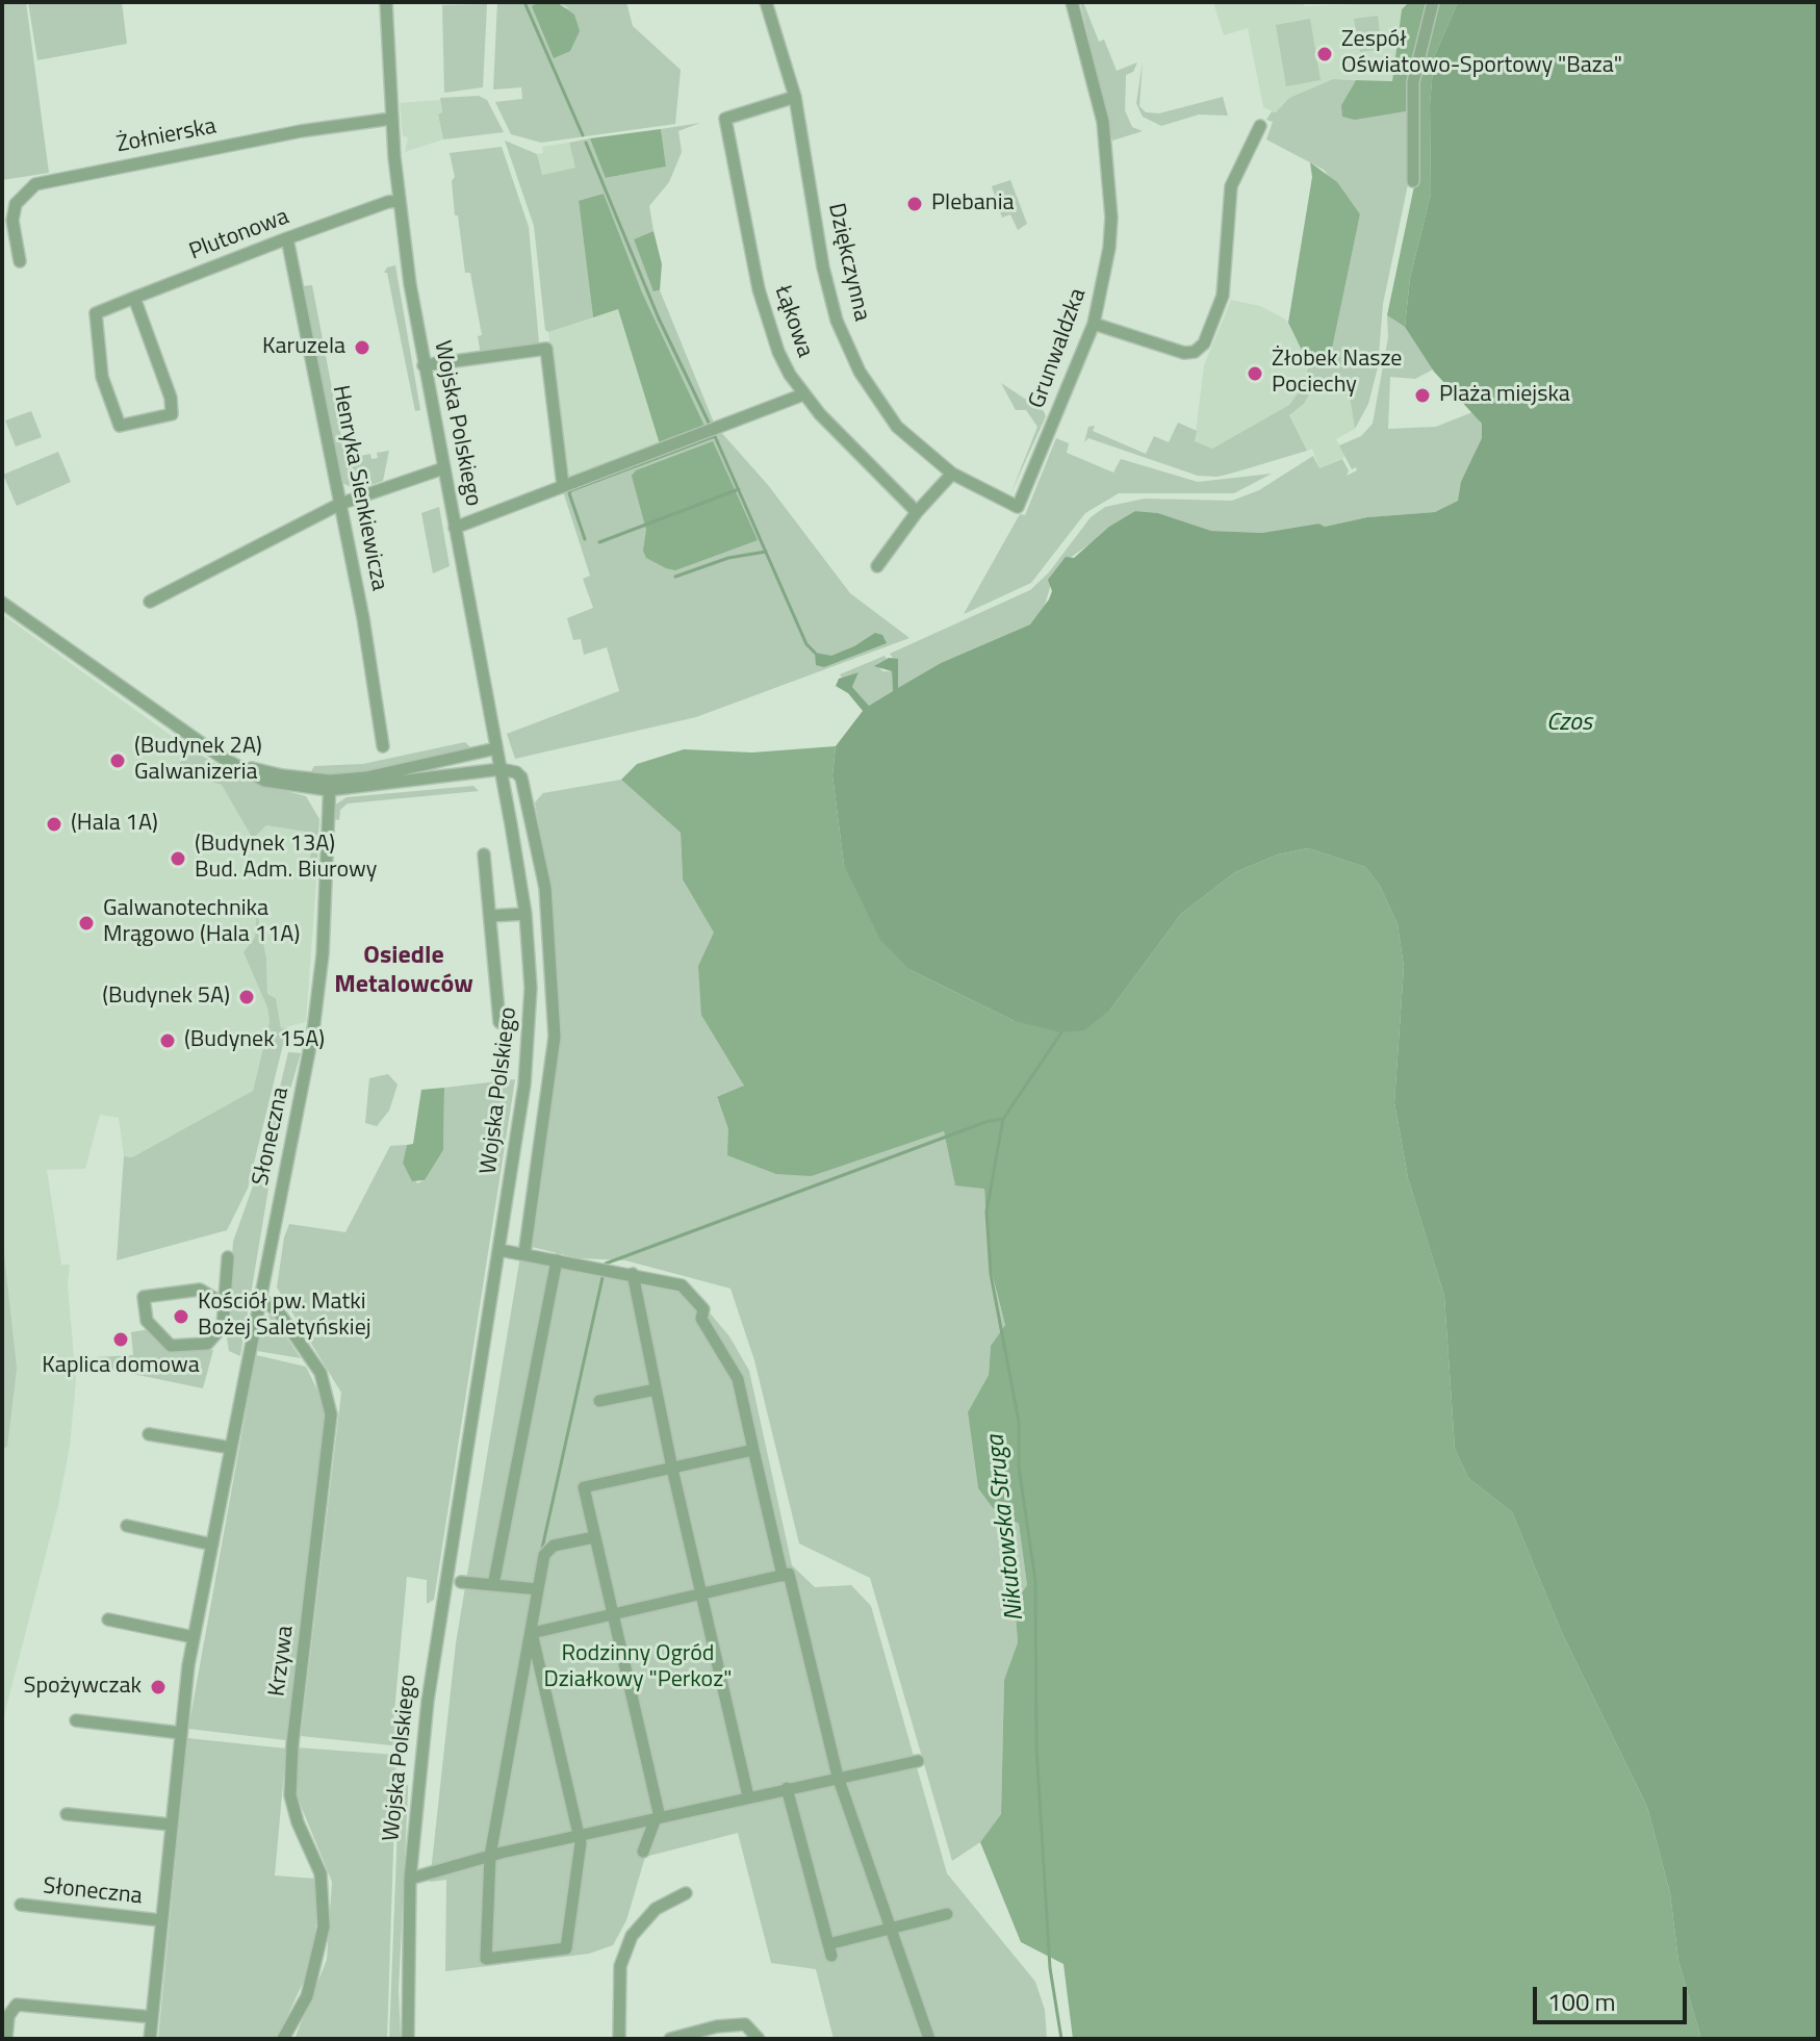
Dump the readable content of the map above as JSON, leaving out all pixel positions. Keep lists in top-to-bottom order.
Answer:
{
  "streets": {
    "street": [
      "Żołnierska",
      "Plutonowa",
      "Dziękczynna",
      "Łąkowa",
      "Grunwaldzka",
      "Wojska Polskiego",
      "Henryka Sienkiewicza",
      "Słoneczna",
      "Krzywa"
    ]
  },
  "crossings": [
    ["Żołnierska", "Wojska Polskiego"],
    ["Plutonowa", "Wojska Polskiego"],
    ["Plutonowa", "Henryka Sienkiewicza"],
    ["Dziękczynna", "Łąkowa"],
    ["Dziękczynna", "Grunwaldzka"],
    ["Słoneczna", "Krzywa"]
  ],
  "districts": ["Osiedle Metalowców"],
  "water": ["Czos", "Nikutowska Struga"],
  "parks": ["Rodzinny Ogród Działkowy \"Perkoz\""],
  "places": [
    "Zespół Oświatowo-Sportowy \"Baza\"",
    "Plebania",
    "Karuzela",
    "Żłobek Nasze Pociechy",
    "Plaża miejska",
    "(Budynek 2A) Galwanizeria",
    "(Hala 1A)",
    "(Budynek 13A) Bud. Adm. Biurowy",
    "Galwanotechnika Mrągowo (Hala 11A)",
    "(Budynek 5A)",
    "(Budynek 15A)",
    "Kościół pw. Matki Bożej Saletyńskiej",
    "Kaplica domowa",
    "Spożywczak"
  ],
  "scale_bar": "100 m"
}
